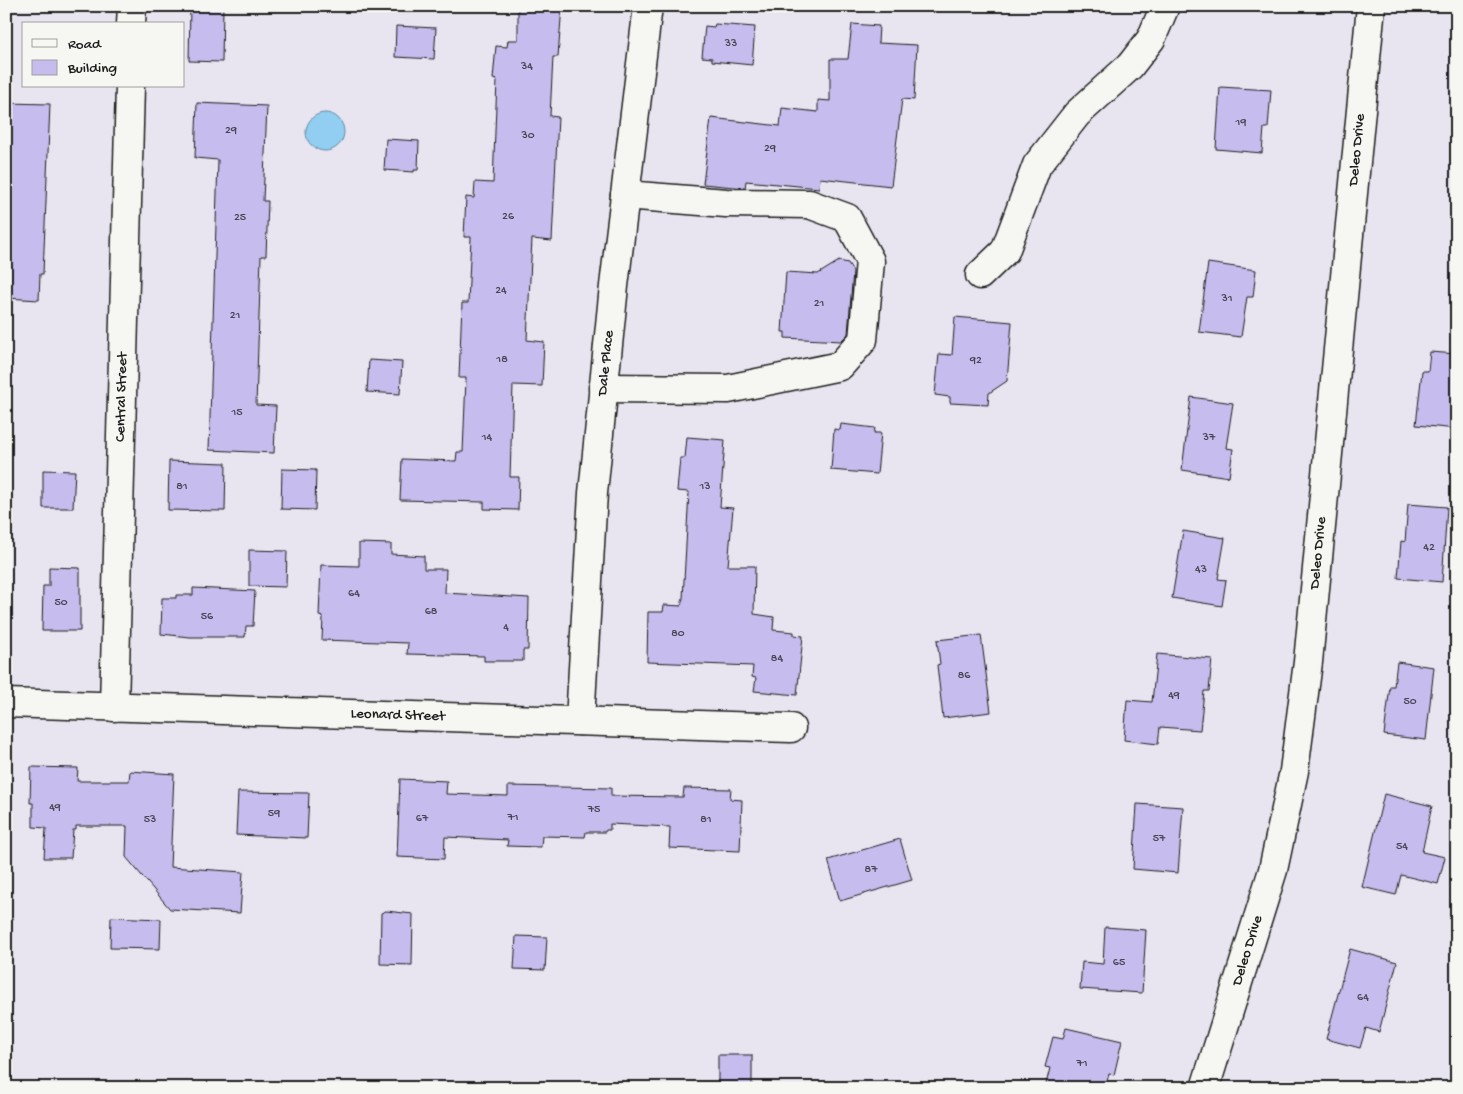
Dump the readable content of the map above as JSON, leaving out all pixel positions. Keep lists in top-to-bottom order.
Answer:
{
  "streets": {
    "street": [
      "Deleo Drive",
      "Dale Place",
      "Central Street",
      "Leonard Street"
    ]
  },
  "crossings": [
    ["Dale Place", "Leonard Street"],
    ["Central Street", "Leonard Street"]
  ],
  "house_numbers": [
    "33",
    "34",
    "19",
    "29",
    "30",
    "29",
    "26",
    "25",
    "24",
    "31",
    "21",
    "21",
    "18",
    "92",
    "15",
    "14",
    "37",
    "81",
    "13",
    "42",
    "43",
    "64",
    "50",
    "68",
    "56",
    "4",
    "80",
    "84",
    "86",
    "49",
    "50",
    "49",
    "75",
    "59",
    "71",
    "67",
    "53",
    "81",
    "57",
    "54",
    "87",
    "65",
    "64",
    "71"
  ],
  "legend": ["Road", "Building"]
}
